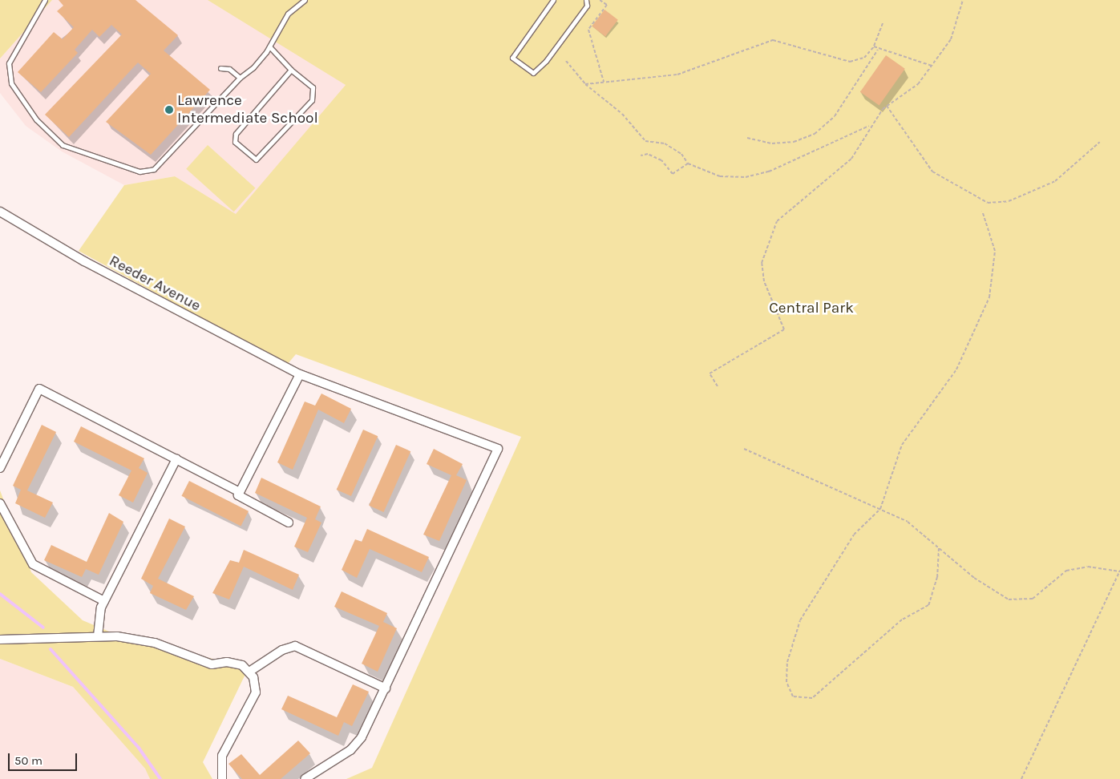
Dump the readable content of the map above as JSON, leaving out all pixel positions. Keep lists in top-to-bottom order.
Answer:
{
  "streets": {
    "street": ["Reeder Avenue"]
  },
  "parks": ["Central Park"],
  "places": ["Lawrence Intermediate School"],
  "scale_bar": "50 m"
}
